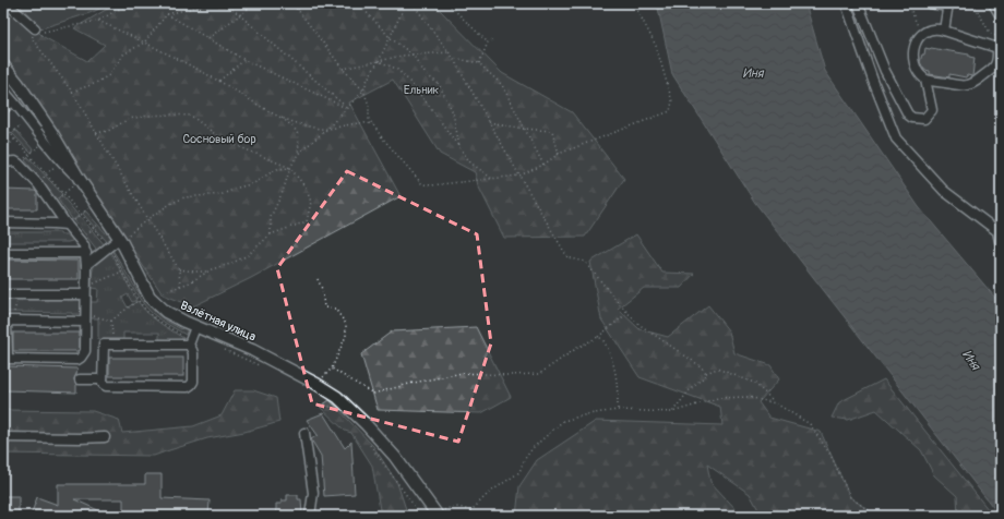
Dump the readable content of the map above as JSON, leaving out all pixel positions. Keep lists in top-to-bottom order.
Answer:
{
  "streets": {
    "main road": ["Взлётная улица"]
  },
  "water": ["Иня"],
  "parks": ["Ельник", "Сосновый бор"]
}
